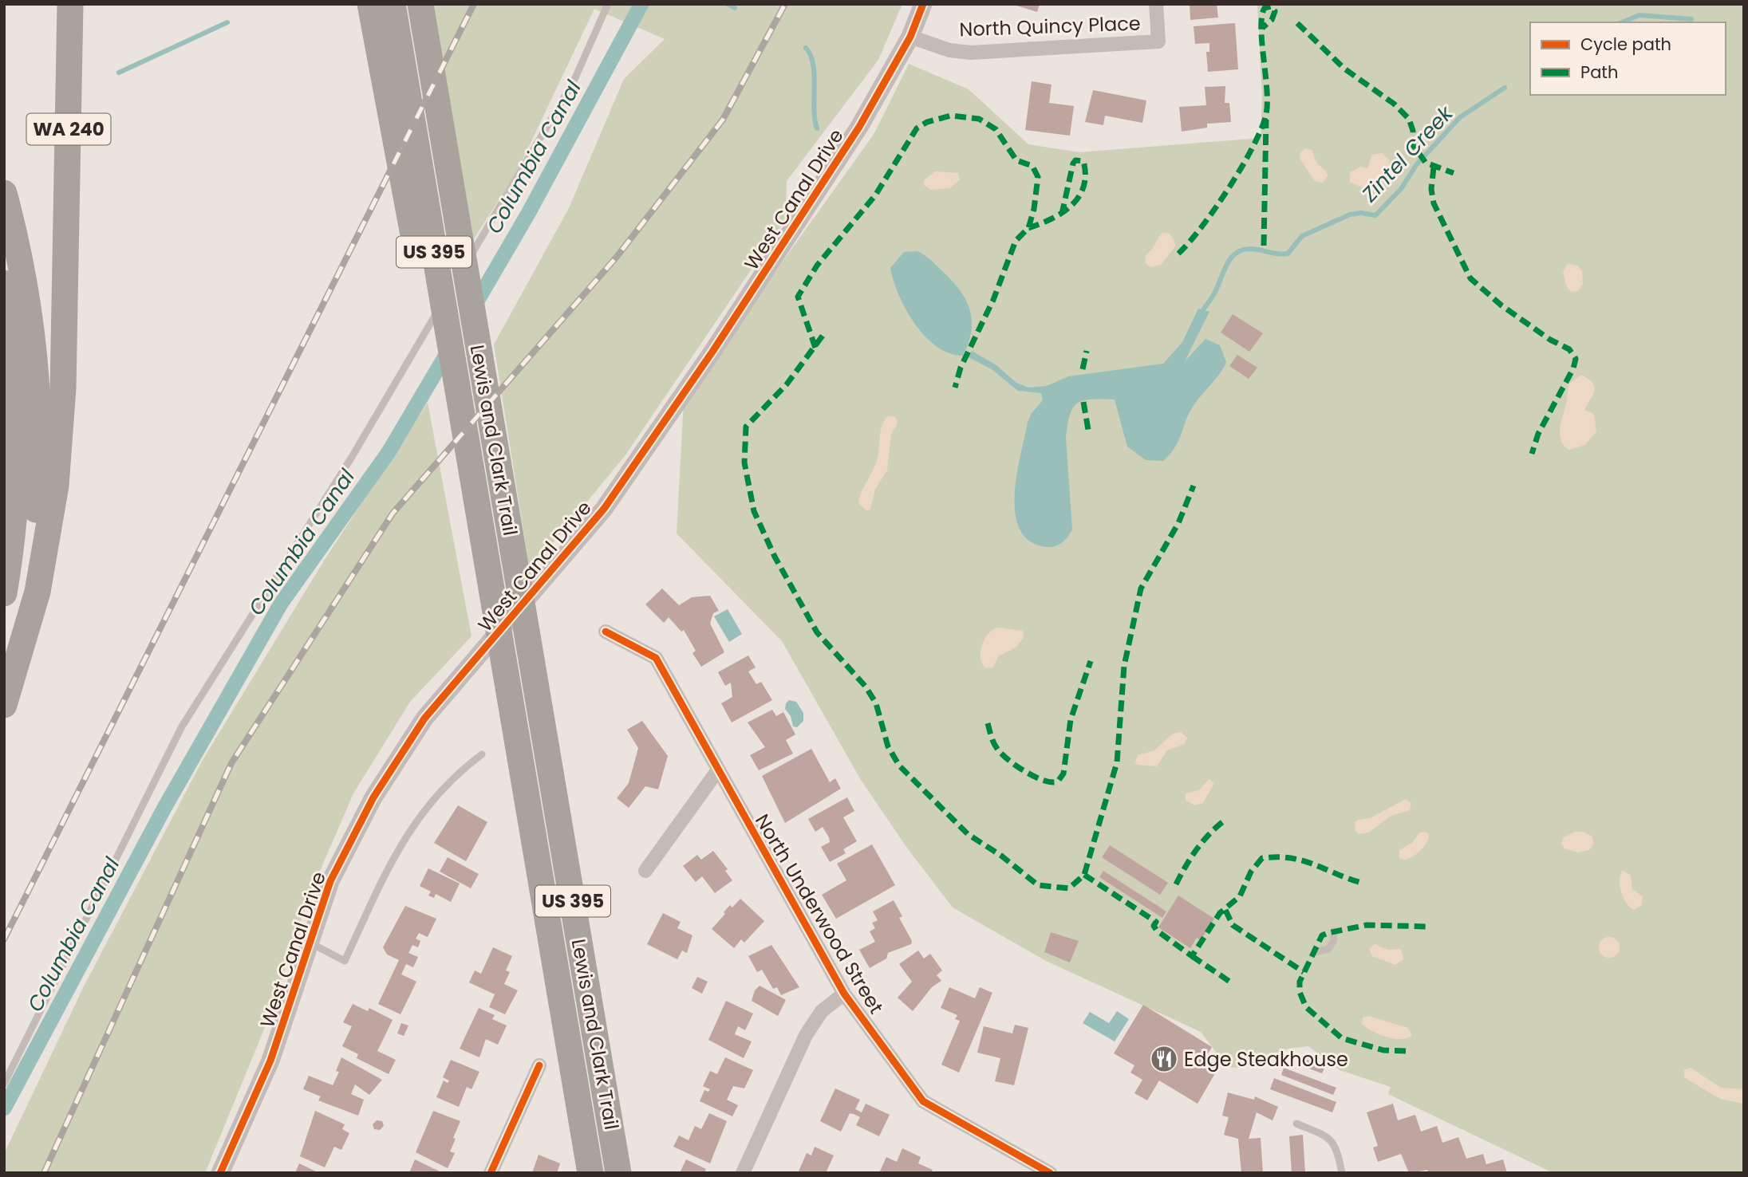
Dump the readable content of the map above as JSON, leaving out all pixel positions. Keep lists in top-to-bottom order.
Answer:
{
  "streets": {
    "highway": ["WA 240", "US 395", "Lewis and Clark Trail"],
    "street": ["North Quincy Place", "West Canal Drive", "North Underwood Street"]
  },
  "crossings": [
    ["North Quincy Place", "West Canal Drive"]
  ],
  "water": ["Zintel Creek", "Columbia Canal"],
  "places": {
    "restaurant": ["Edge Steakhouse"]
  },
  "legend": ["Cycle path", "Path"]
}
